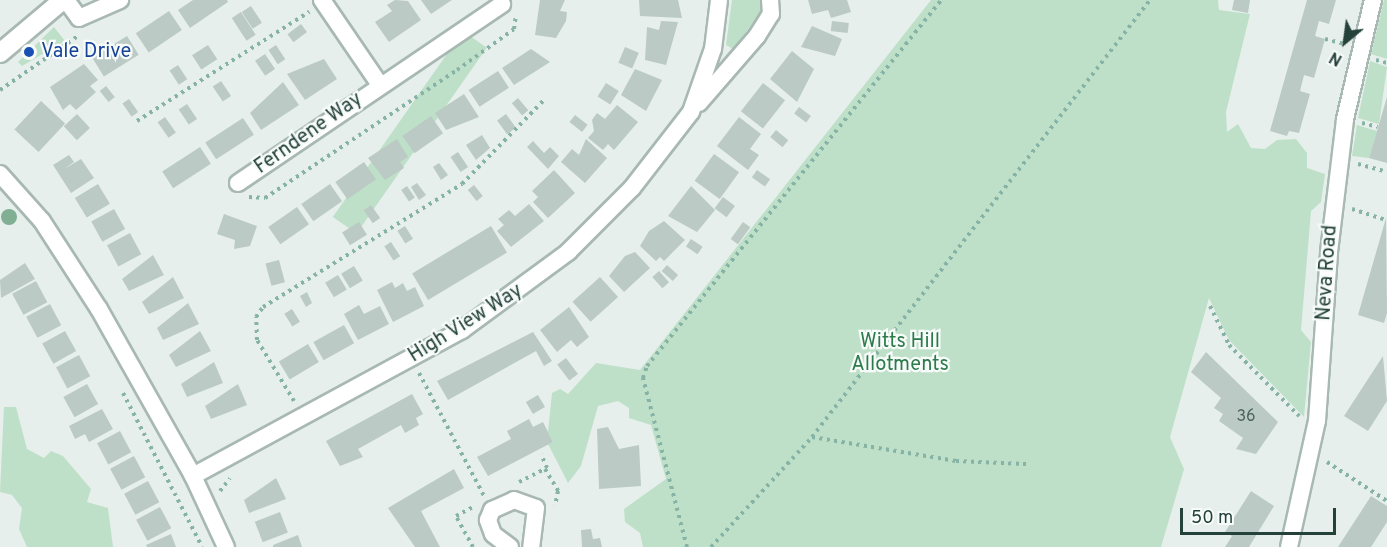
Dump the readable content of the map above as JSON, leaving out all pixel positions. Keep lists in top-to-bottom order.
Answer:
{
  "streets": {
    "street": ["Ferndene Way", "Neva Road", "High View Way"]
  },
  "parks": ["Witts Hill Allotments"],
  "places": ["Vale Drive"],
  "house_numbers": ["36"],
  "scale_bar": "50 m",
  "north": "bottom left"
}
